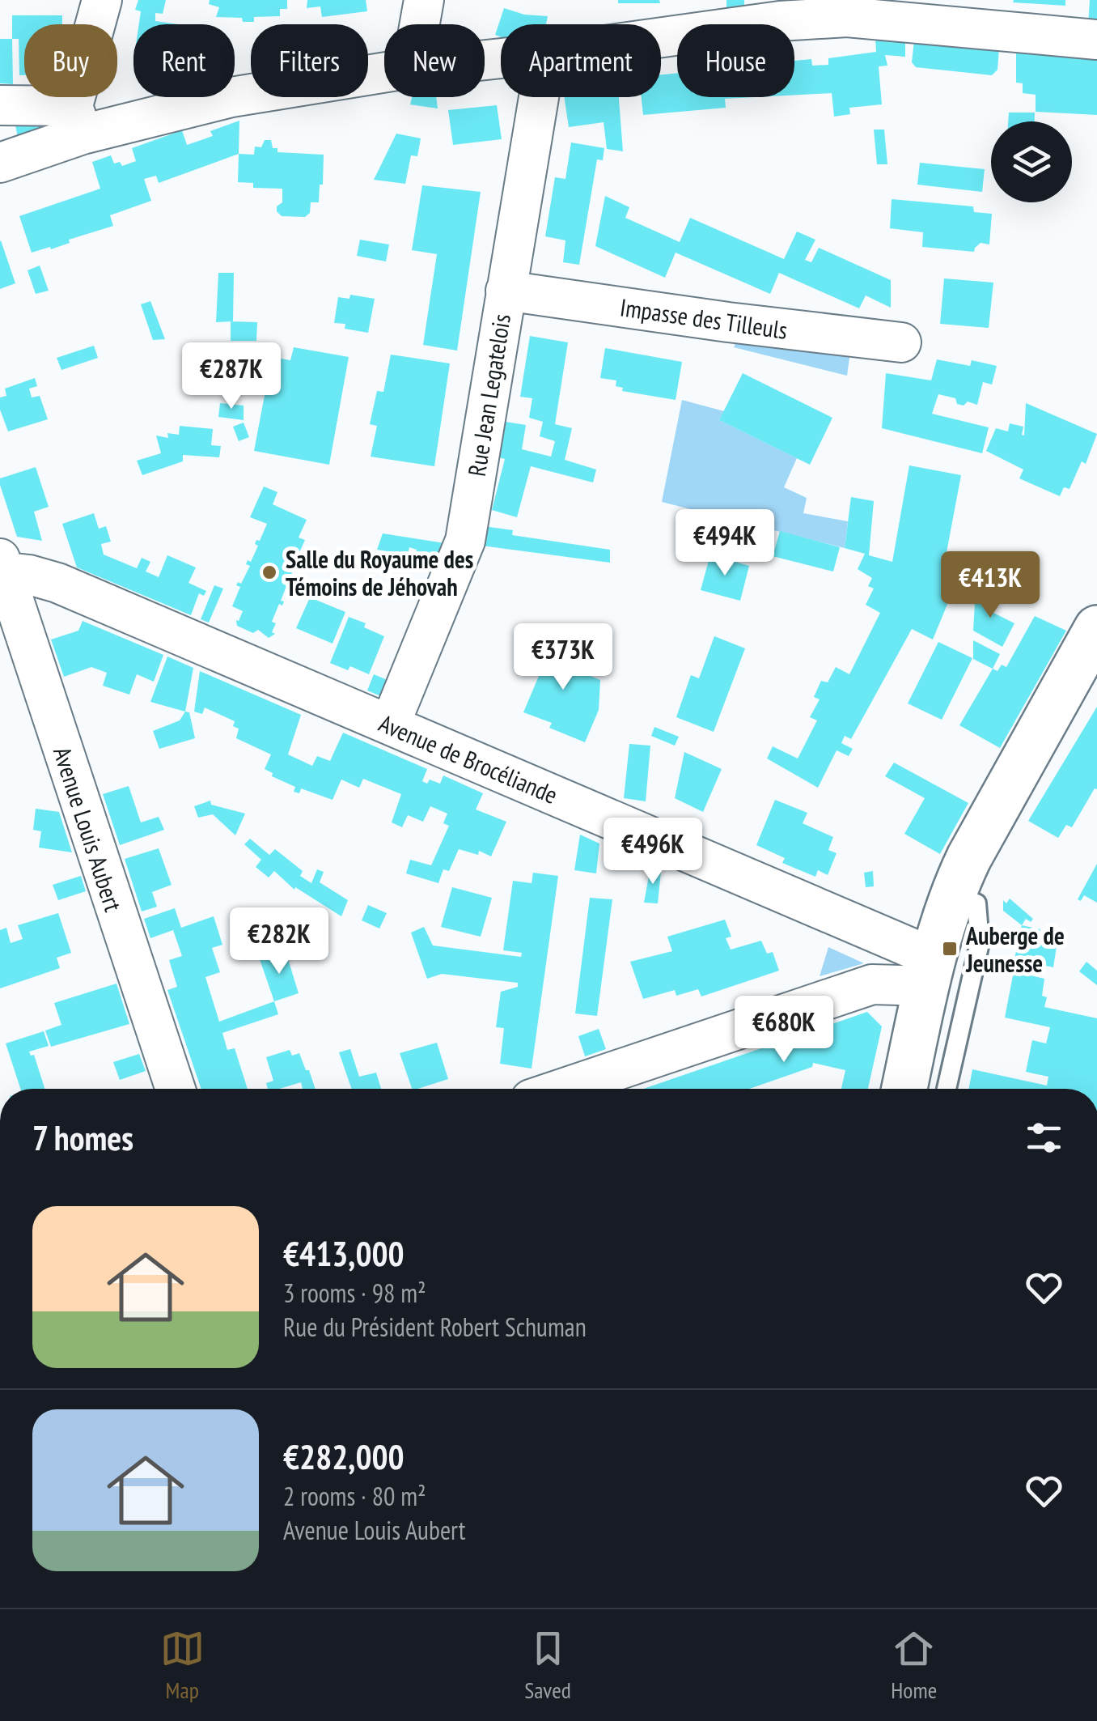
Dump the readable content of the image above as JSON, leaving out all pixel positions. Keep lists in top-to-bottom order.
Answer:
{
  "streets": {
    "street": [
      "Impasse des Tilleuls",
      "Rue Jean Legatelois",
      "Avenue de Brocéliande",
      "Avenue Louis Aubert"
    ]
  },
  "crossings": [
    ["Impasse des Tilleuls", "Rue Jean Legatelois"],
    ["Rue Jean Legatelois", "Avenue de Brocéliande"],
    ["Avenue de Brocéliande", "Avenue Louis Aubert"]
  ],
  "places": {
    "other": ["Salle du Royaume des Témoins de Jéhovah"],
    "transit": ["Auberge de Jeunesse"]
  },
  "page": {
    "chip": [
      "Buy",
      "Rent",
      "Filters",
      "New",
      "Apartment",
      "House"
    ],
    "price": [
      "€287K",
      "€494K",
      "€413K",
      "€373K",
      "€496K",
      "€282K",
      "€680K"
    ],
    "heading": "7 homes",
    "list": [
      {
        "name": "€413,000",
        "note": "3 rooms · 98 m² · Rue du Président Robert Schuman"
      },
      {
        "name": "€282,000",
        "note": "2 rooms · 80 m² · Avenue Louis Aubert"
      }
    ],
    "tabs": ["Map", "Saved", "Home"]
  }
}
